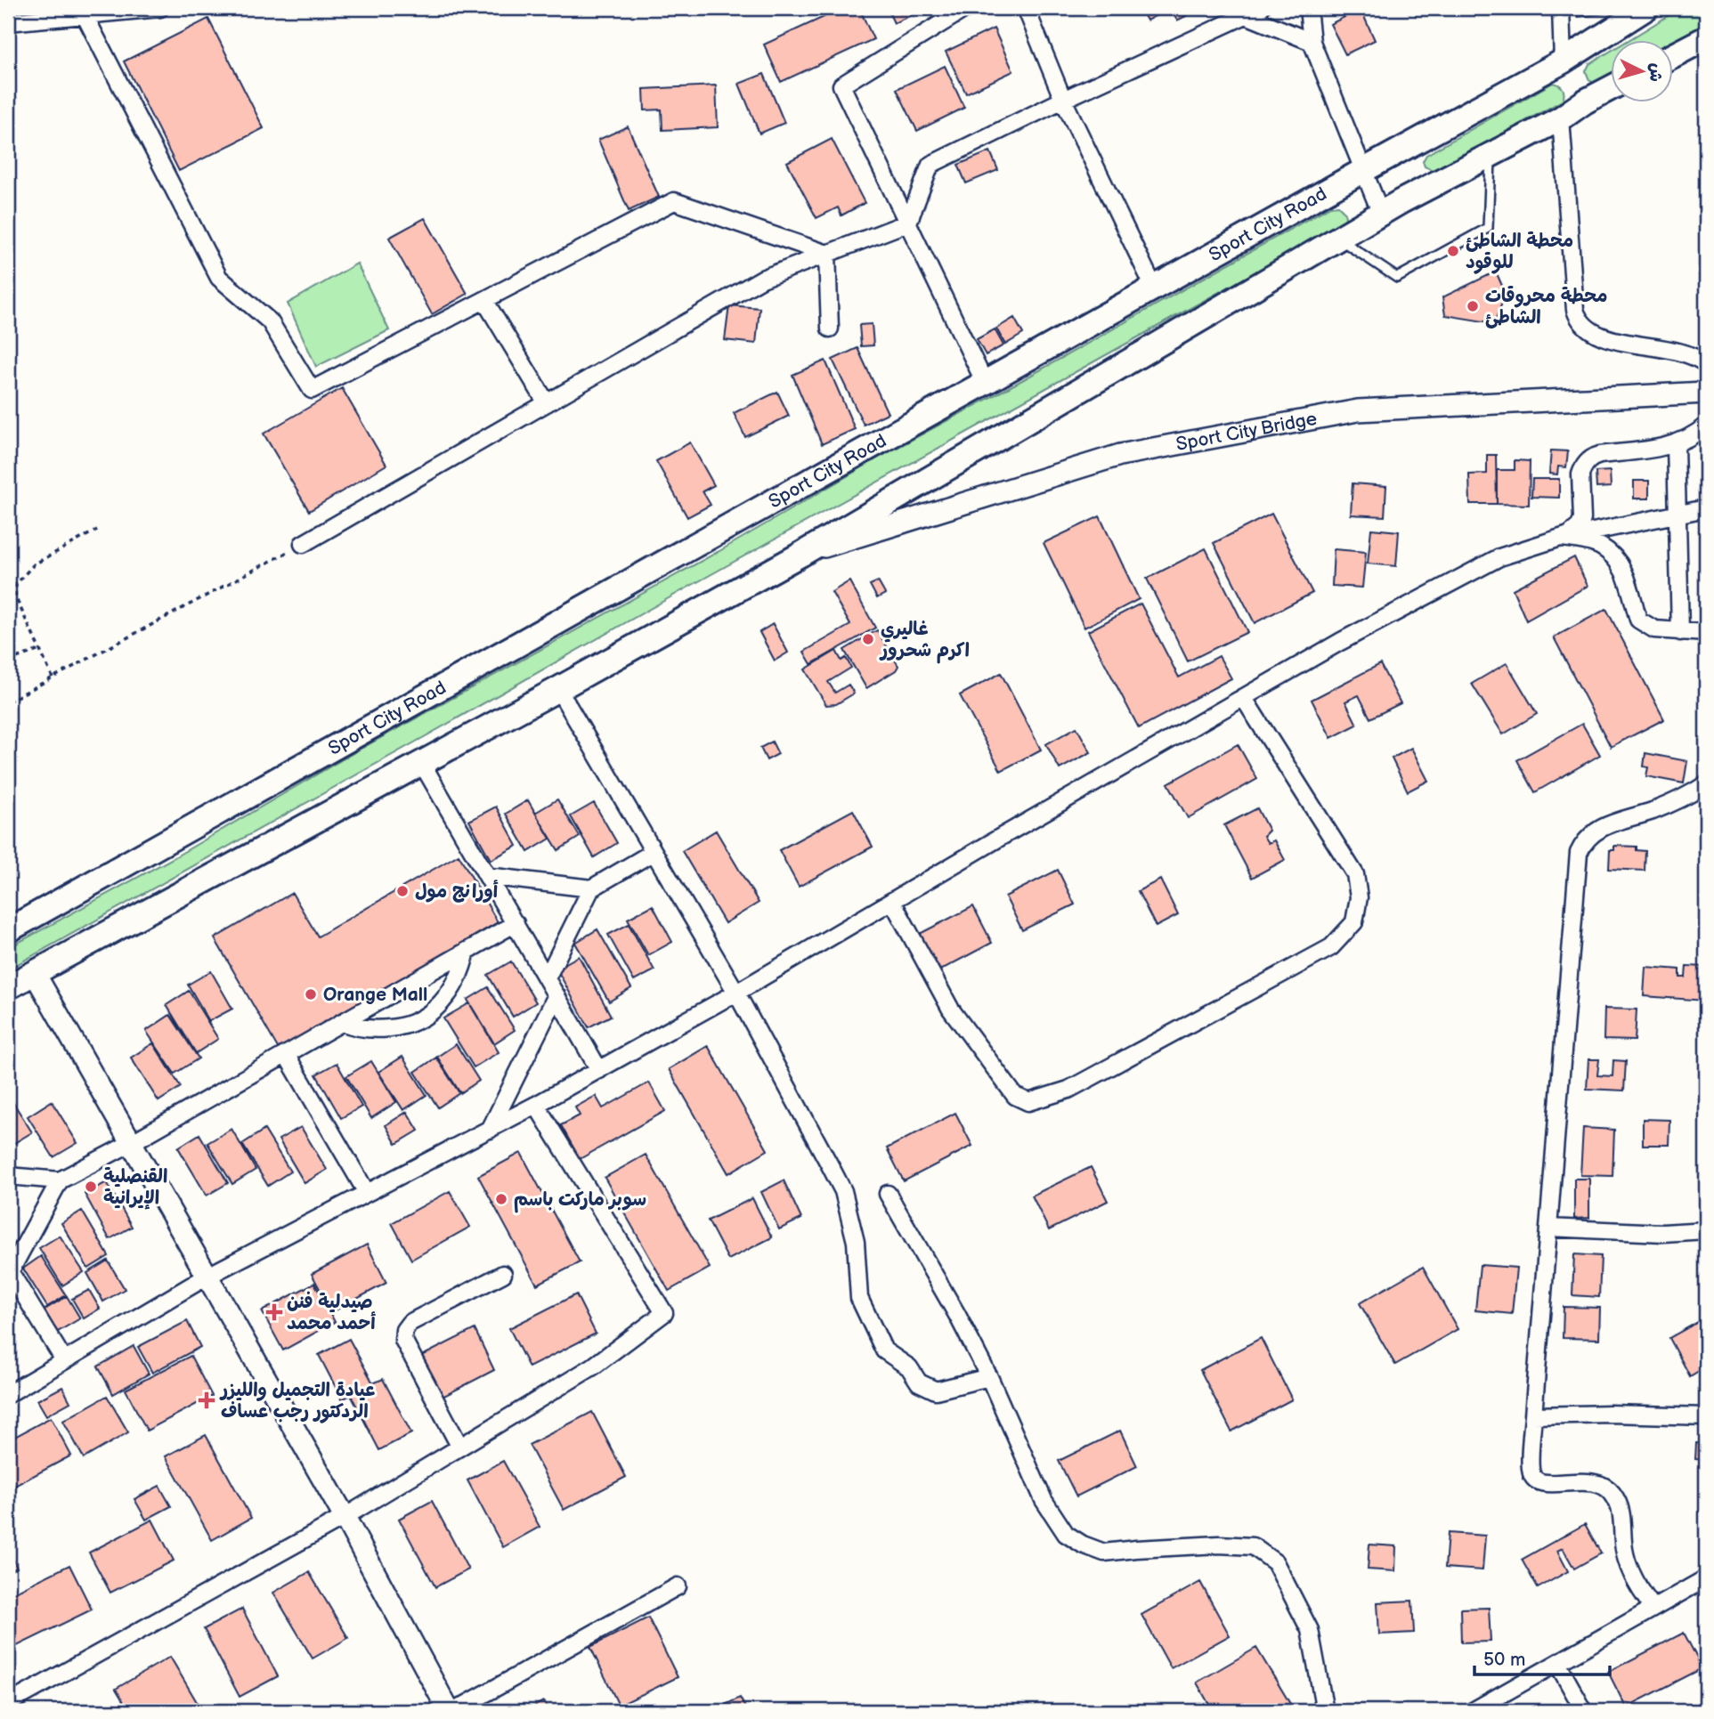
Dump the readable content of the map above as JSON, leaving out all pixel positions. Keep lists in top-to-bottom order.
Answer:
{
  "streets": {
    "main road": ["Sport City Road", "Sport City Bridge"]
  },
  "places": {
    "other": [
      "محطة الشاطئ للوقود",
      "محطة محروقات الشاطئ",
      "غاليري اكرم شحرور",
      "أورانج مول",
      "Orange Mall",
      "القنصلية الإيرانية",
      "سوبر ماركت باسم"
    ],
    "health": ["صيدلية فنن أحمد محمد", "عيادة التجميل والليزر الردكتور رجب عساف"]
  },
  "scale_bar": "50 m",
  "north": "right"
}
